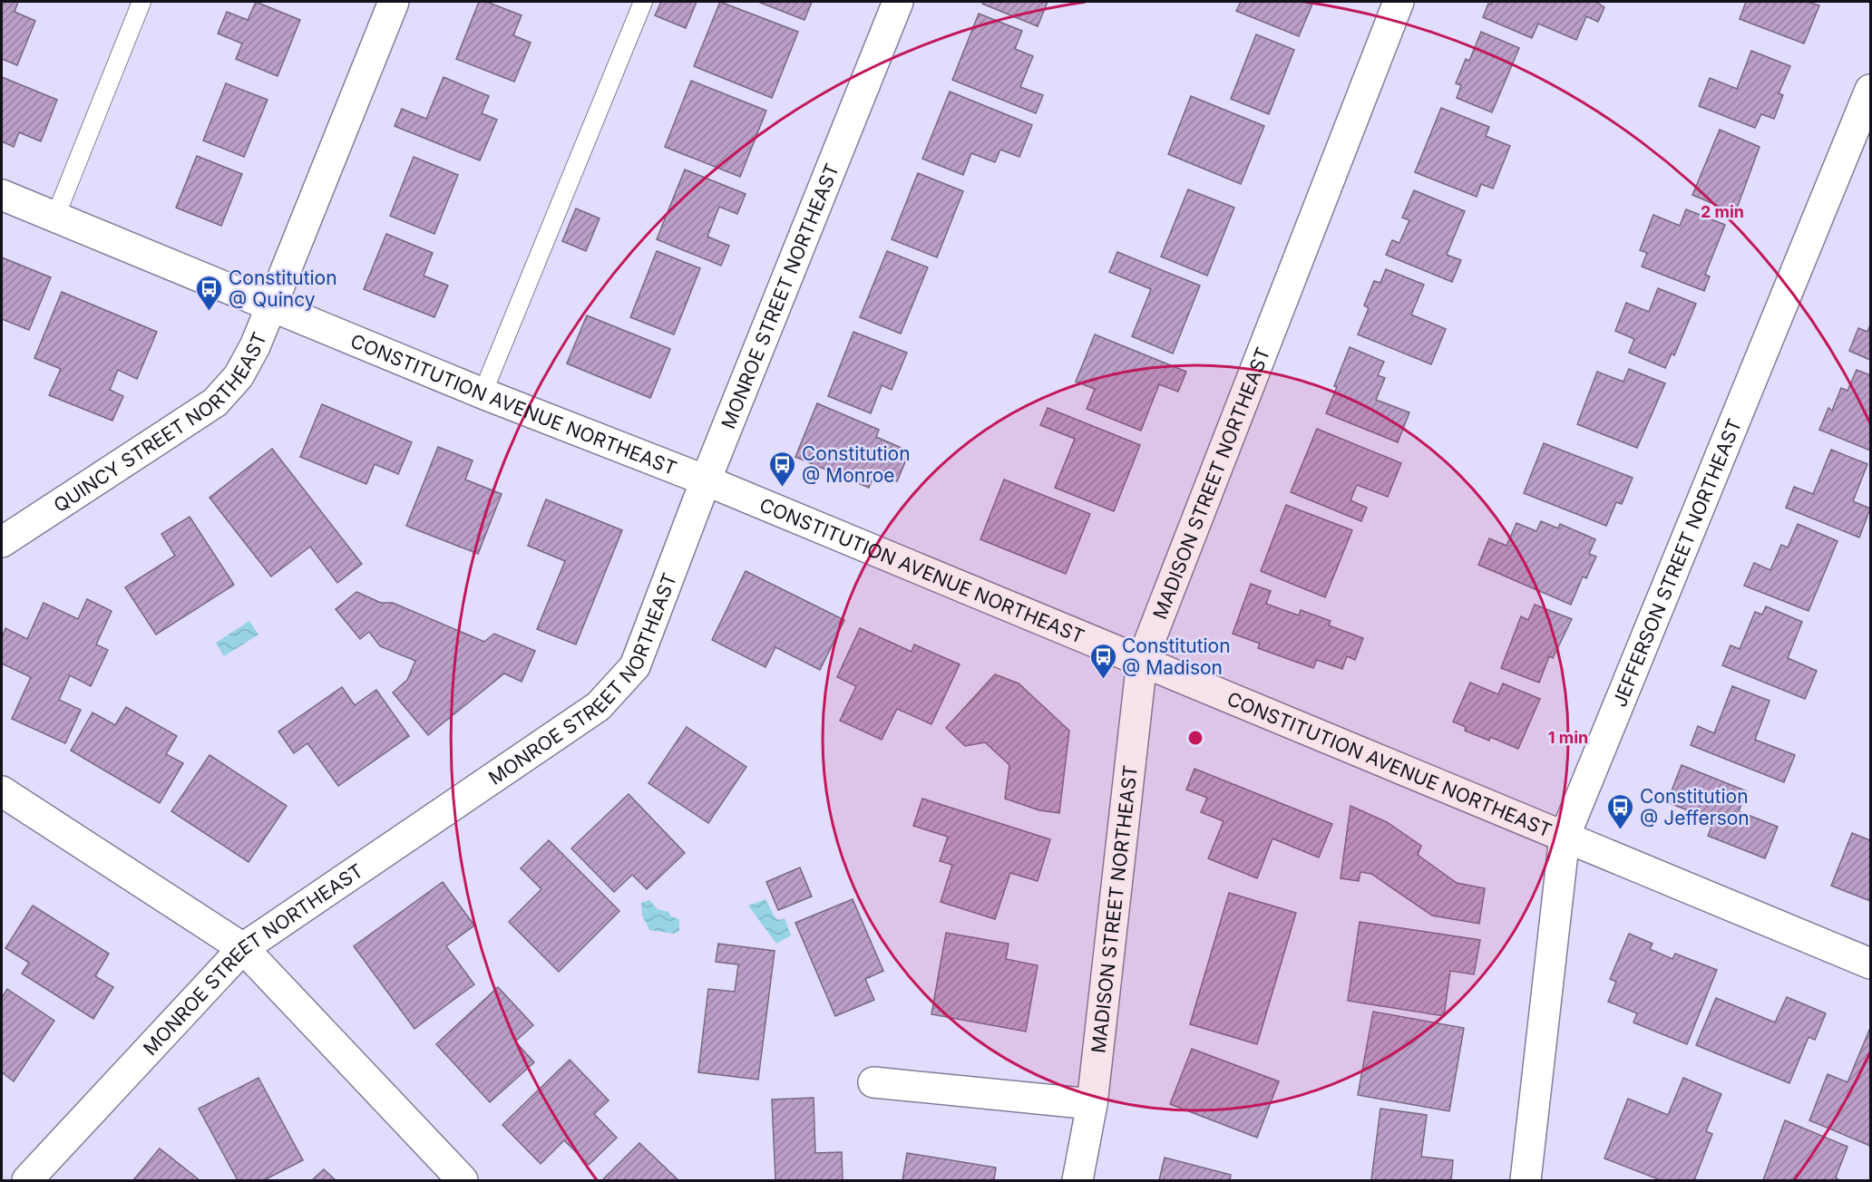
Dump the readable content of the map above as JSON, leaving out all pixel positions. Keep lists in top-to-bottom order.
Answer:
{
  "streets": {
    "street": [
      "MONROE STREET NORTHEAST",
      "CONSTITUTION AVENUE NORTHEAST",
      "QUINCY STREET NORTHEAST",
      "MADISON STREET NORTHEAST",
      "JEFFERSON STREET NORTHEAST"
    ]
  },
  "crossings": [
    ["MONROE STREET NORTHEAST", "CONSTITUTION AVENUE NORTHEAST"],
    ["CONSTITUTION AVENUE NORTHEAST", "QUINCY STREET NORTHEAST"],
    ["CONSTITUTION AVENUE NORTHEAST", "MADISON STREET NORTHEAST"],
    ["CONSTITUTION AVENUE NORTHEAST", "JEFFERSON STREET NORTHEAST"]
  ],
  "places": {
    "bus stop": [
      "Constitution @ Quincy",
      "Constitution @ Monroe",
      "Constitution @ Madison",
      "Constitution @ Jefferson"
    ]
  },
  "rings": ["2 min", "1 min"]
}
